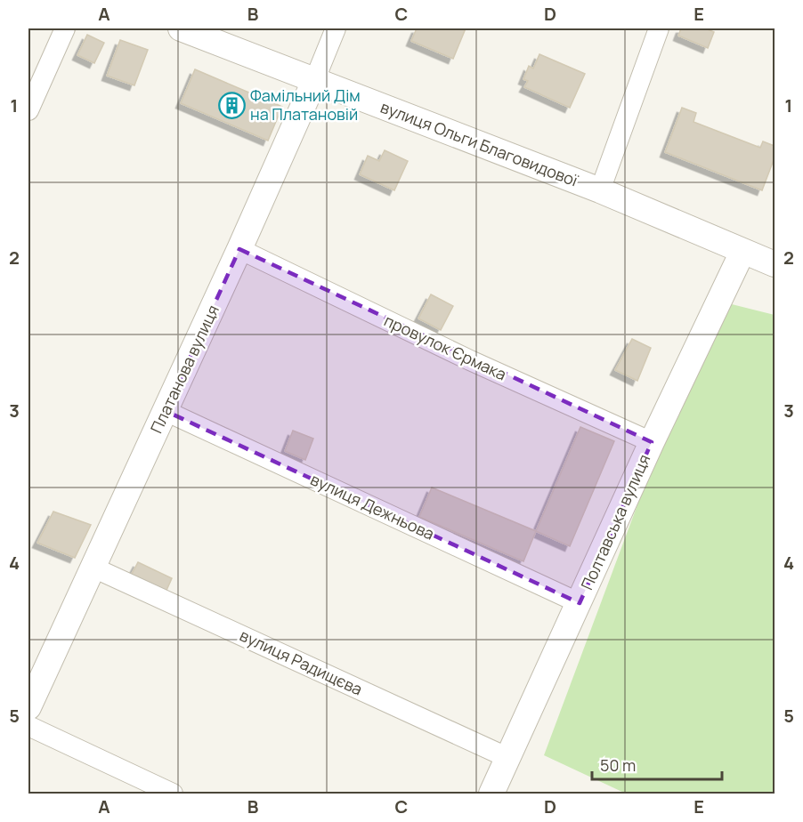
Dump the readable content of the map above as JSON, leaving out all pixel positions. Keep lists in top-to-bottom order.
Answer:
{
  "streets": {
    "street": [
      "вулиця Ольги Благовидової",
      "провулок Єрмака",
      "Платанова вулиця",
      "вулиця Дежньова",
      "Полтавська вулиця",
      "вулиця Радищєва"
    ]
  },
  "crossings": [
    ["вулиця Ольги Благовидової", "Платанова вулиця"],
    ["вулиця Ольги Благовидової", "Полтавська вулиця"],
    ["провулок Єрмака", "Платанова вулиця"],
    ["провулок Єрмака", "Полтавська вулиця"],
    ["Платанова вулиця", "вулиця Дежньова"],
    ["Платанова вулиця", "вулиця Радищєва"],
    ["вулиця Дежньова", "Полтавська вулиця"],
    ["Полтавська вулиця", "вулиця Радищєва"]
  ],
  "places": {
    "building": ["Фамільний Дім на Платановій"]
  },
  "scale_bar": "50 m",
  "grid": {
    "columns": [
      "A",
      "B",
      "C",
      "D",
      "E"
    ],
    "rows": [
      "1",
      "2",
      "3",
      "4",
      "5"
    ]
  }
}
